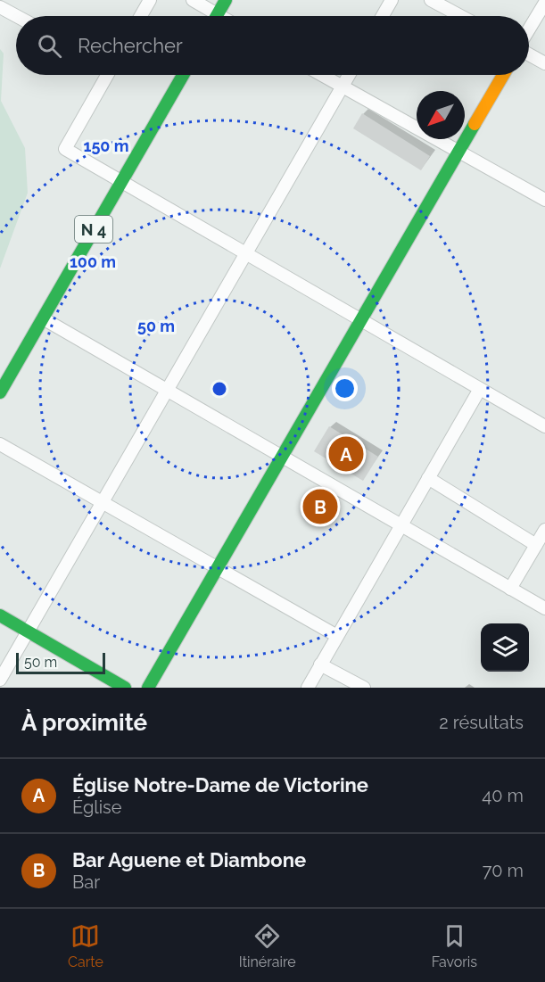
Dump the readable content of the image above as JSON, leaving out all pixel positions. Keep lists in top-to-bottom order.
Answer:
{
  "streets": {
    "street": ["N 4"]
  },
  "scale_bar": "50 m",
  "north": "bottom left",
  "page": {
    "search": "Rechercher",
    "pins": ["A", "B"],
    "scale": "50 m",
    "heading": ["À proximité", "2 résultats"],
    "list": [
      {
        "mark": "A",
        "name": "Église Notre-Dame de Victorine",
        "note": "Église",
        "value": "40 m"
      },
      {
        "mark": "B",
        "name": "Bar Aguene et Diambone",
        "note": "Bar",
        "value": "70 m"
      }
    ],
    "nav": ["Carte", "Itinéraire", "Favoris"]
  },
  "rings": ["150 m", "100 m", "50 m"]
}
